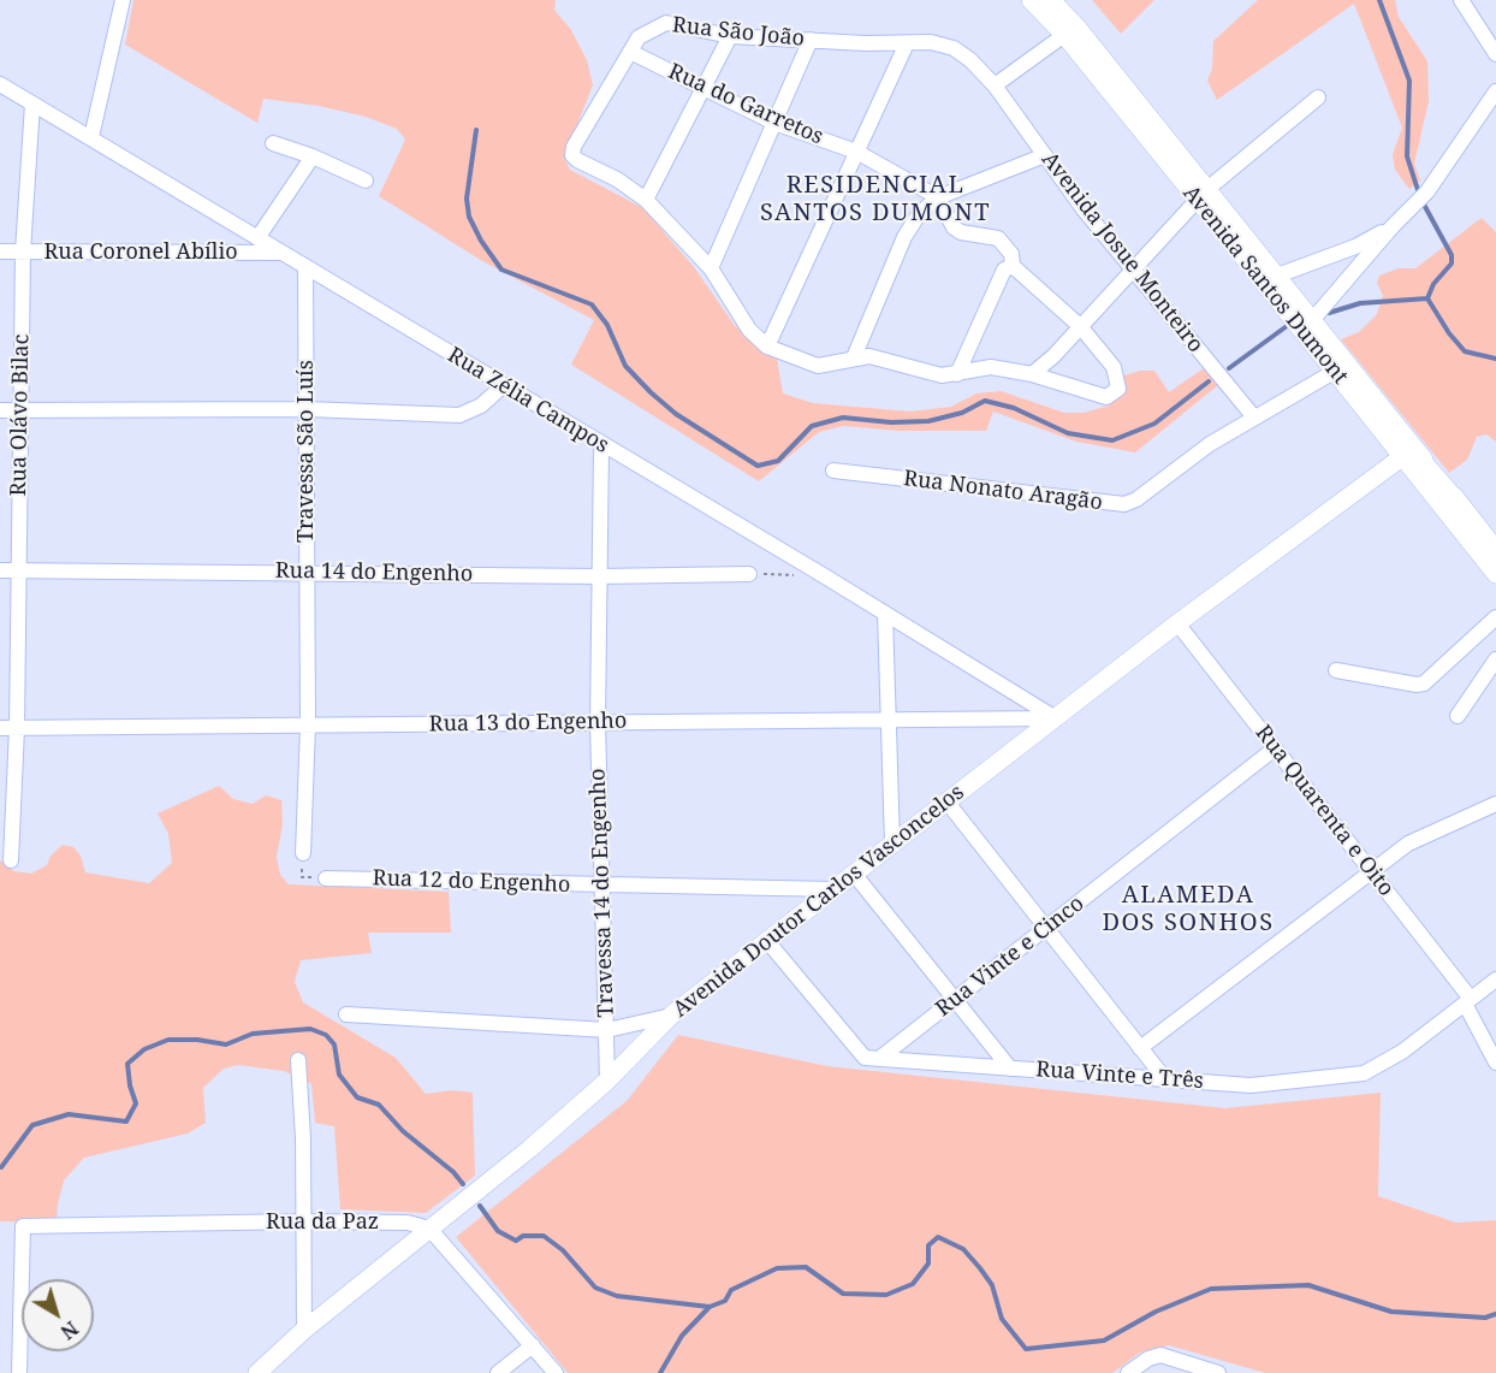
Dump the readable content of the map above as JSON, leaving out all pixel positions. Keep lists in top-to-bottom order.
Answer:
{
  "streets": {
    "main road": ["Avenida Santos Dumont", "Avenida Doutor Carlos Vasconcelos"],
    "street": [
      "Rua São João",
      "Rua do Garretos",
      "Rua Coronel Abílio",
      "Avenida Josue Monteiro",
      "Rua Zélia Campos",
      "Rua Olávo Bilac",
      "Travessa São Luís",
      "Rua Nonato Aragão",
      "Rua 14 do Engenho",
      "Rua 13 do Engenho",
      "Rua Quarenta e Oito",
      "Rua 12 do Engenho",
      "Travessa 14 do Engenho",
      "Rua Vinte e Cinco",
      "Rua Vinte e Três",
      "Rua da Paz"
    ]
  },
  "crossings": [
    ["Rua São João", "Rua do Garretos"],
    ["Rua São João", "Avenida Josue Monteiro"],
    ["Rua Coronel Abílio", "Rua Zélia Campos"],
    ["Rua Coronel Abílio", "Rua Olávo Bilac"],
    ["Avenida Josue Monteiro", "Rua Nonato Aragão"],
    ["Avenida Santos Dumont", "Rua Nonato Aragão"],
    ["Avenida Santos Dumont", "Avenida Doutor Carlos Vasconcelos"],
    ["Rua Zélia Campos", "Rua Olávo Bilac"],
    ["Rua Zélia Campos", "Travessa São Luís"],
    ["Rua Zélia Campos", "Rua 13 do Engenho"],
    ["Rua Zélia Campos", "Travessa 14 do Engenho"],
    ["Rua Zélia Campos", "Avenida Doutor Carlos Vasconcelos"],
    ["Rua Olávo Bilac", "Rua 14 do Engenho"],
    ["Rua Olávo Bilac", "Rua 13 do Engenho"],
    ["Travessa São Luís", "Rua 14 do Engenho"],
    ["Travessa São Luís", "Rua 13 do Engenho"],
    ["Rua 14 do Engenho", "Travessa 14 do Engenho"],
    ["Rua 13 do Engenho", "Travessa 14 do Engenho"],
    ["Rua 13 do Engenho", "Avenida Doutor Carlos Vasconcelos"],
    ["Rua Quarenta e Oito", "Avenida Doutor Carlos Vasconcelos"],
    ["Rua Quarenta e Oito", "Rua Vinte e Cinco"],
    ["Rua Quarenta e Oito", "Rua Vinte e Três"],
    ["Rua 12 do Engenho", "Travessa 14 do Engenho"],
    ["Rua 12 do Engenho", "Avenida Doutor Carlos Vasconcelos"],
    ["Travessa 14 do Engenho", "Avenida Doutor Carlos Vasconcelos"],
    ["Avenida Doutor Carlos Vasconcelos", "Rua Vinte e Três"],
    ["Avenida Doutor Carlos Vasconcelos", "Rua da Paz"],
    ["Rua Vinte e Cinco", "Rua Vinte e Três"]
  ],
  "districts": ["RESIDENCIAL SANTOS DUMONT", "ALAMEDA DOS SONHOS"],
  "north": "bottom right"
}
